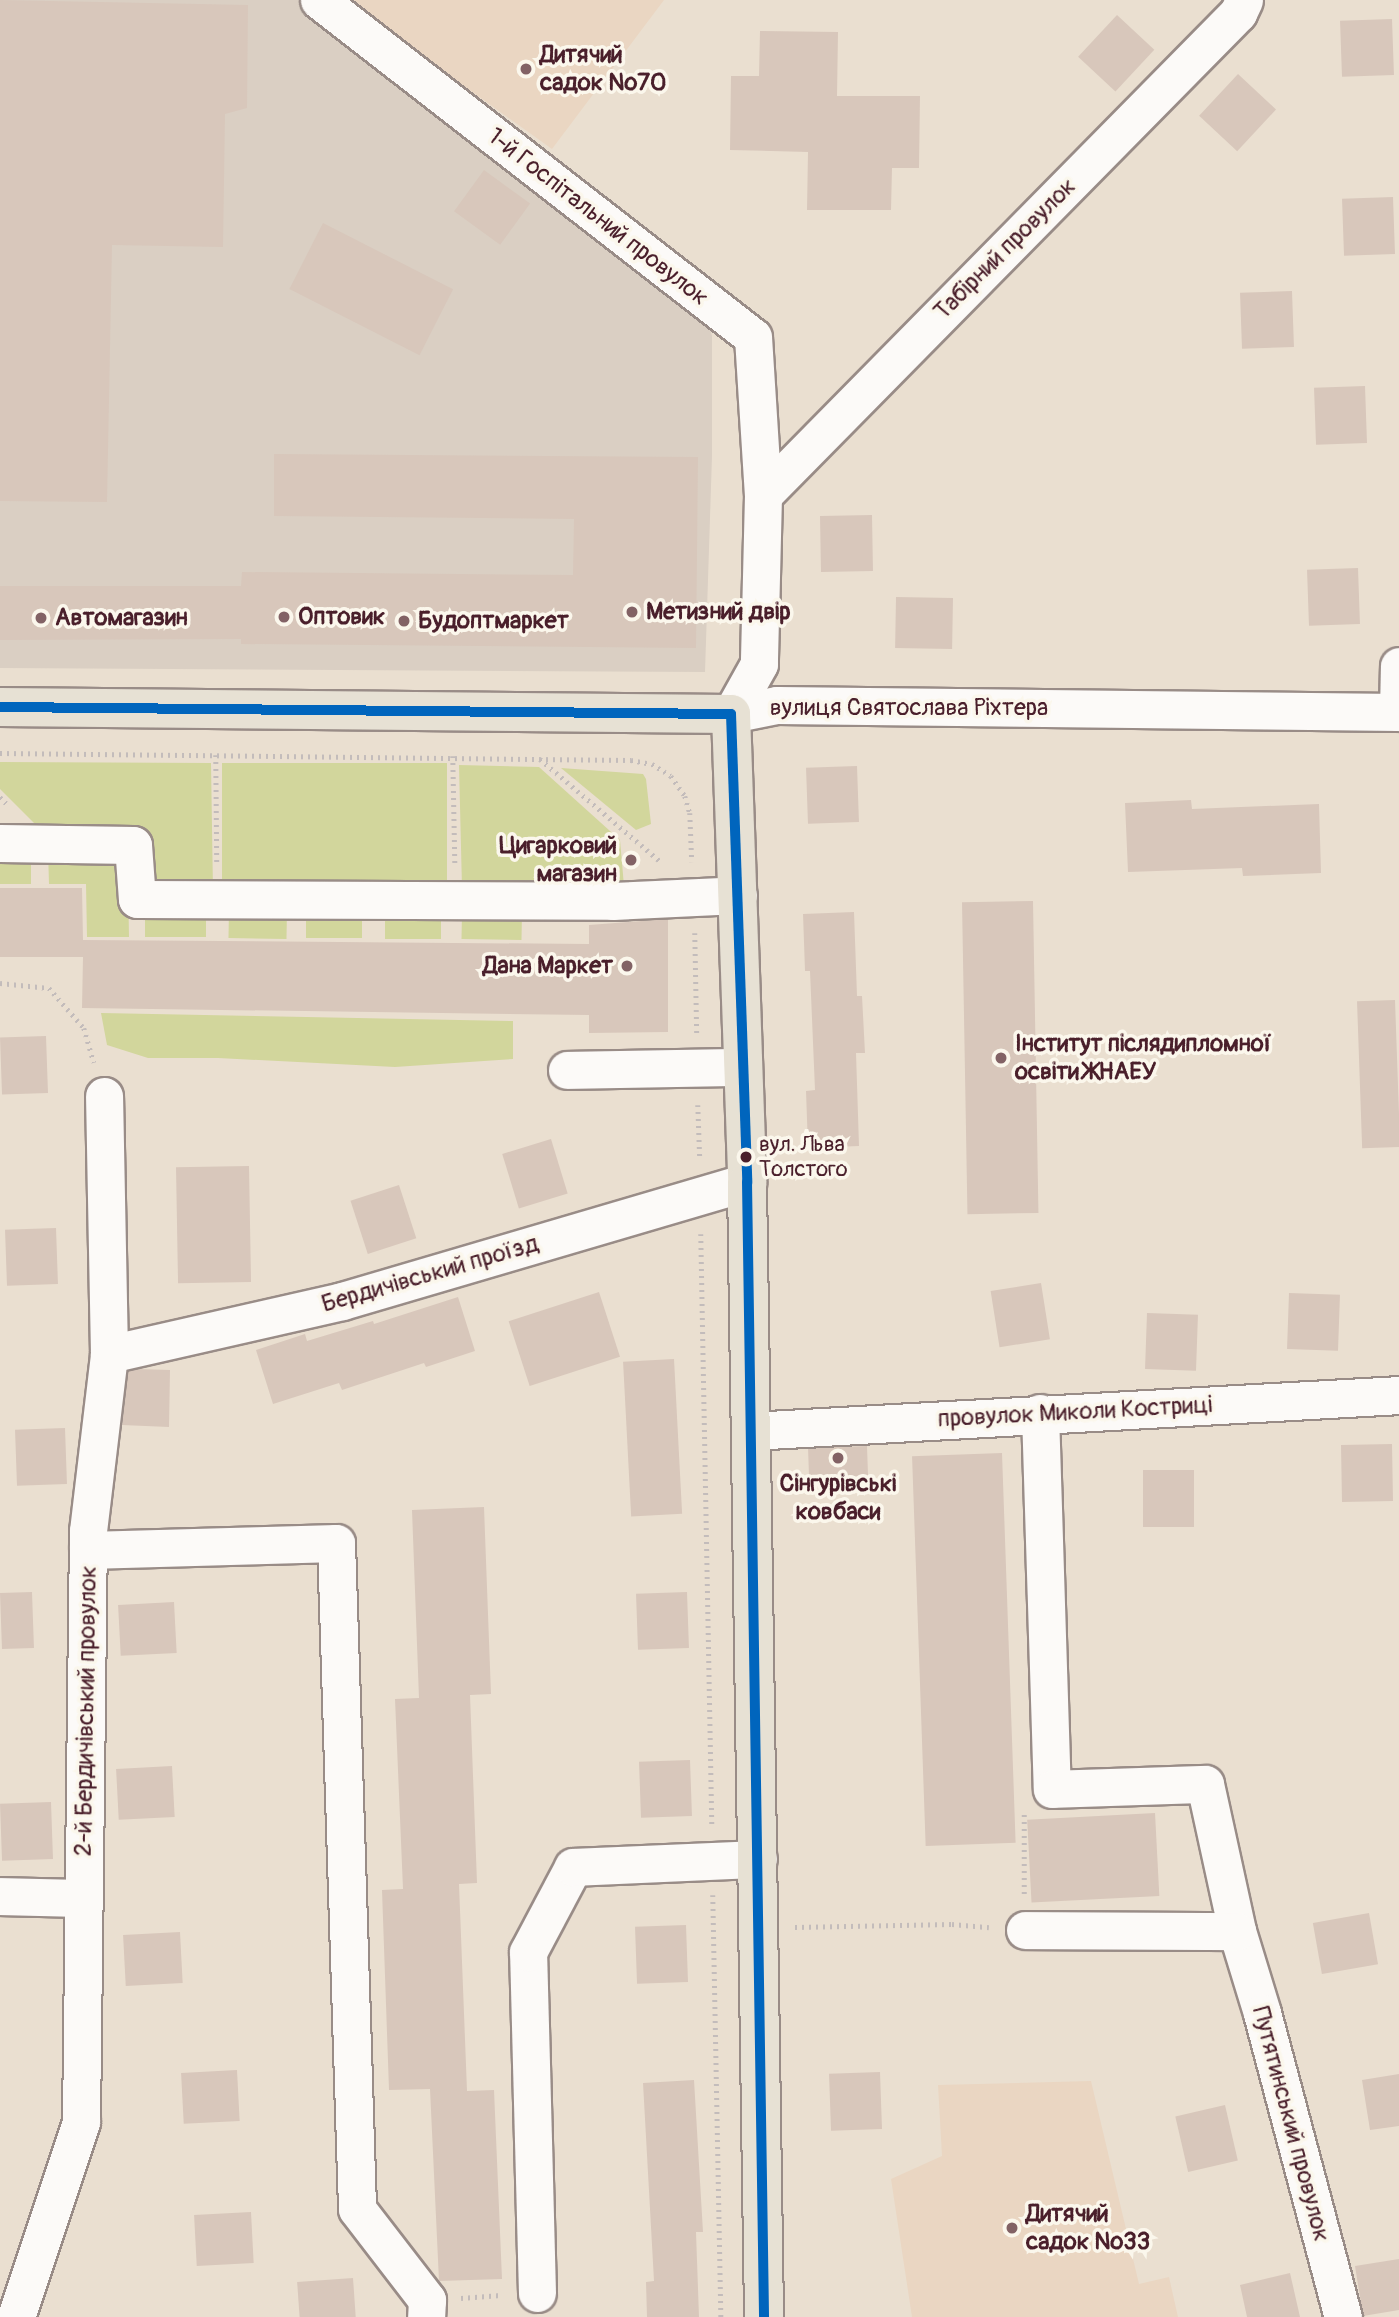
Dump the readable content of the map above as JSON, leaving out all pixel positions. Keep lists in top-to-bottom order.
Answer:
{
  "streets": {
    "main road": ["вулиця Святослава Ріхтера"],
    "street": [
      "1-й Госпітальний провулок",
      "Табірний провулок",
      "Бердичівський проїзд",
      "провулок Миколи Костриці",
      "2-й Бердичівський провулок",
      "Путятинський провулок"
    ]
  },
  "crossings": [
    ["1-й Госпітальний провулок", "Табірний провулок"],
    ["1-й Госпітальний провулок", "вулиця Святослава Ріхтера"],
    ["Бердичівський проїзд", "2-й Бердичівський провулок"]
  ],
  "places": [
    "Дитячий садок №70",
    "Метизний двір",
    "Оптовик",
    "Автомагазин",
    "Будоптмаркет",
    "Цигарковий магазин",
    "Дана Маркет",
    "Інститут післядипломної освіти ЖНАЕУ",
    "вул. Льва Толстого",
    "Сінгурівські ковбаси",
    "Дитячий садок №33"
  ]
}
